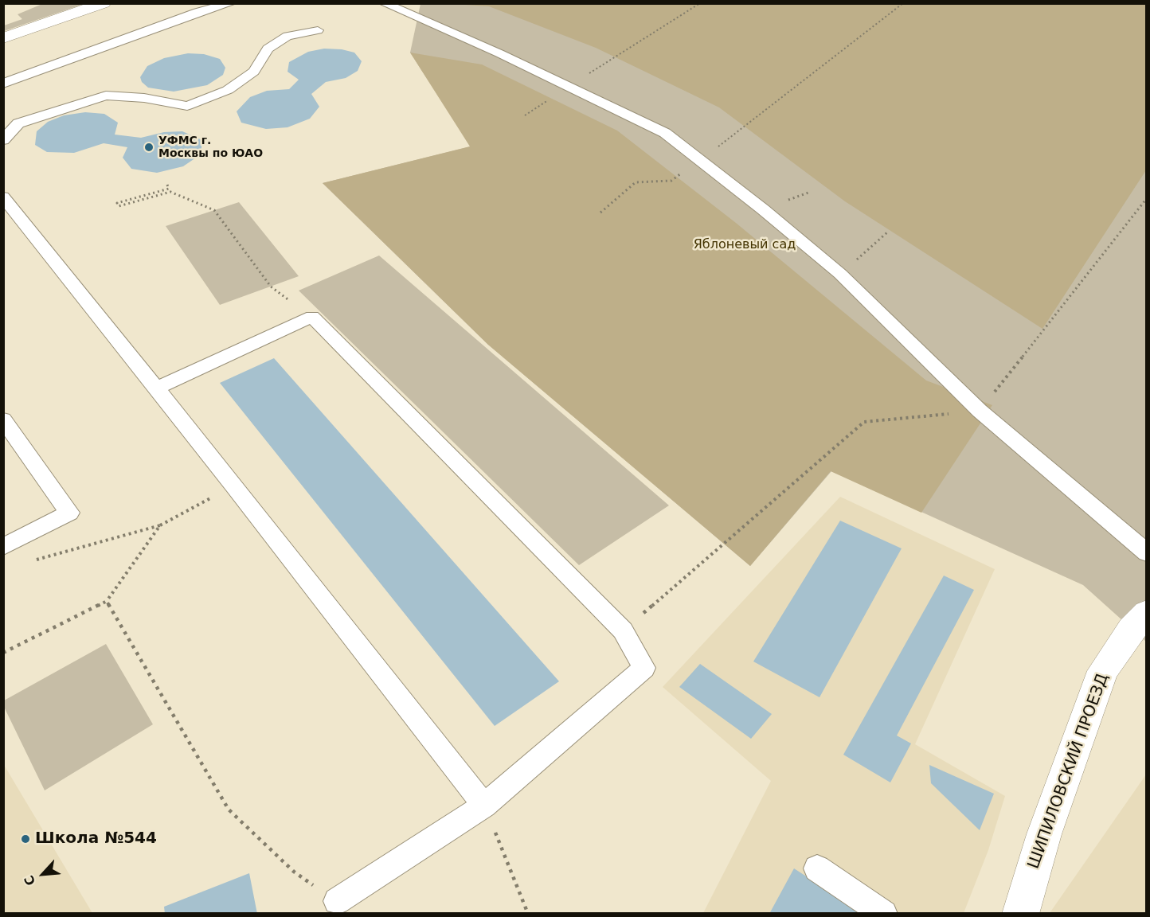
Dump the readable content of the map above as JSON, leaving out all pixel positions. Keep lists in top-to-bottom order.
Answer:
{
  "streets": {
    "street": ["ШИПИЛОВСКИЙ ПРОЕЗД"]
  },
  "parks": ["Яблоневый сад"],
  "places": ["УФМС г. Москвы по ЮАО", "Школа №544"],
  "north": "bottom left"
}
